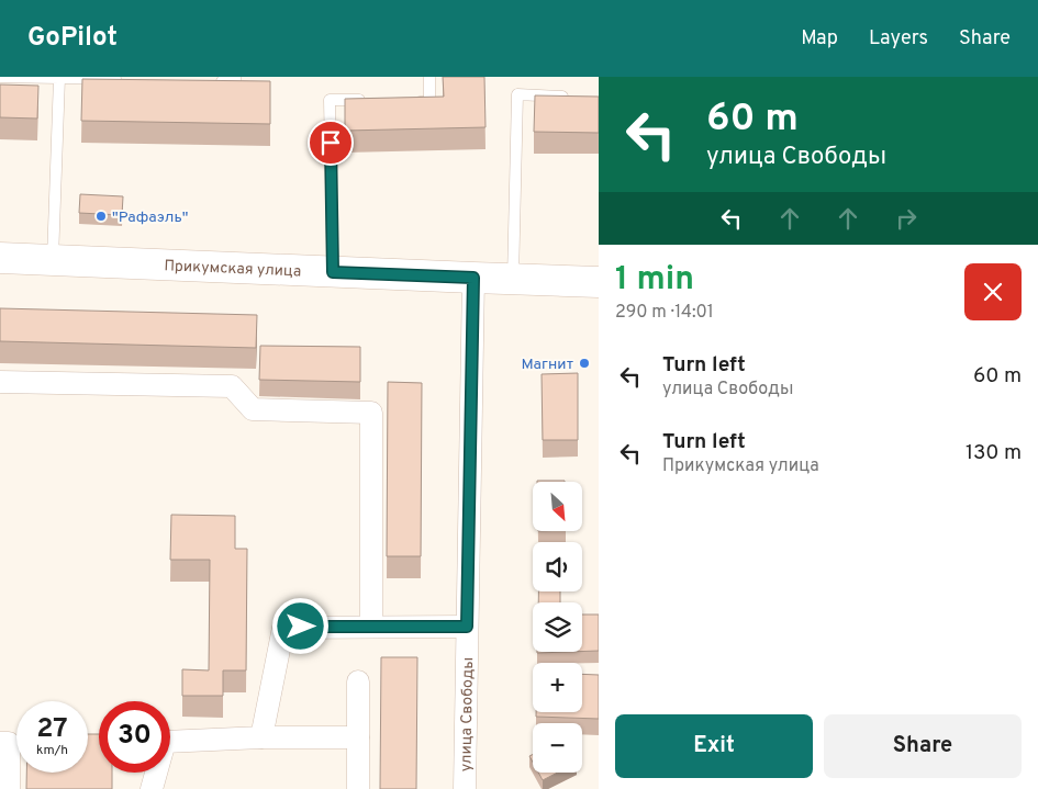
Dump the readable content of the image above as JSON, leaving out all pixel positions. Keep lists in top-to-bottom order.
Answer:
{
  "streets": {
    "main road": ["Прикумская улица"],
    "street": ["улица Свободы"]
  },
  "crossings": [
    ["Прикумская улица", "улица Свободы"]
  ],
  "places": ["\"Рафаэль\"", "Магнит"],
  "north": "bottom right",
  "page": {
    "header": "GoPilot",
    "nav": ["Map", "Layers", "Share"],
    "turn": ["60 m", "улица Свободы"],
    "heading": ["1 min", "290 m · 14:01"],
    "list": [
      {
        "name": "Turn left",
        "note": "улица Свободы",
        "value": "60 m"
      },
      {
        "name": "Turn left",
        "note": "Прикумская улица",
        "value": "130 m"
      }
    ],
    "map_buttons": ["+", "−"],
    "speed": "27 km/h",
    "limit": "30",
    "buttons": ["Exit", "Share"]
  }
}
